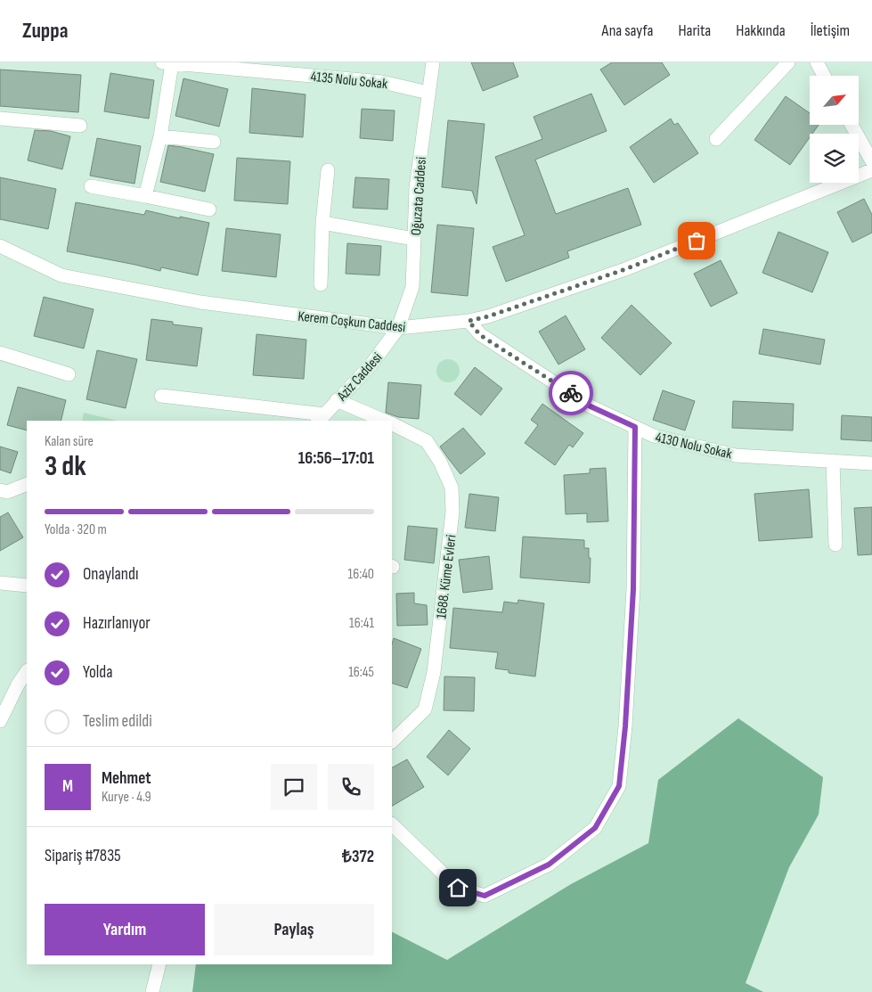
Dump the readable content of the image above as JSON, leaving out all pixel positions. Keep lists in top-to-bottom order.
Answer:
{
  "streets": {
    "street": [
      "4135 Nolu Sokak",
      "Oğuzata Caddesi",
      "Kerem Coşkun Caddesi",
      "Aziz Caddesi",
      "4130 Nolu Sokak",
      "1688. Küme Evleri"
    ]
  },
  "crossings": [
    ["4135 Nolu Sokak", "Oğuzata Caddesi"],
    ["Oğuzata Caddesi", "Kerem Coşkun Caddesi"],
    ["Oğuzata Caddesi", "Aziz Caddesi"],
    ["Kerem Coşkun Caddesi", "Aziz Caddesi"],
    ["Kerem Coşkun Caddesi", "4130 Nolu Sokak"],
    ["Aziz Caddesi", "1688. Küme Evleri"]
  ],
  "north": "top right",
  "page": {
    "header": "Zuppa",
    "nav": [
      "Ana sayfa",
      "Harita",
      "Hakkında",
      "İletişim"
    ],
    "heading": ["3 dk", "Kalan süre", "16:56–17:01"],
    "panel": [
      "Mehmet",
      "Kurye · 4.9",
      "Sipariş #7835",
      "₺372"
    ],
    "bar": "Yolda · 320 m",
    "list": [
      ["Onaylandı", "16:40"],
      ["Hazırlanıyor", "16:41"],
      ["Yolda", "16:45"],
      "Teslim edildi"
    ],
    "round": "M",
    "buttons": ["Yardım", "Paylaş"]
  }
}
